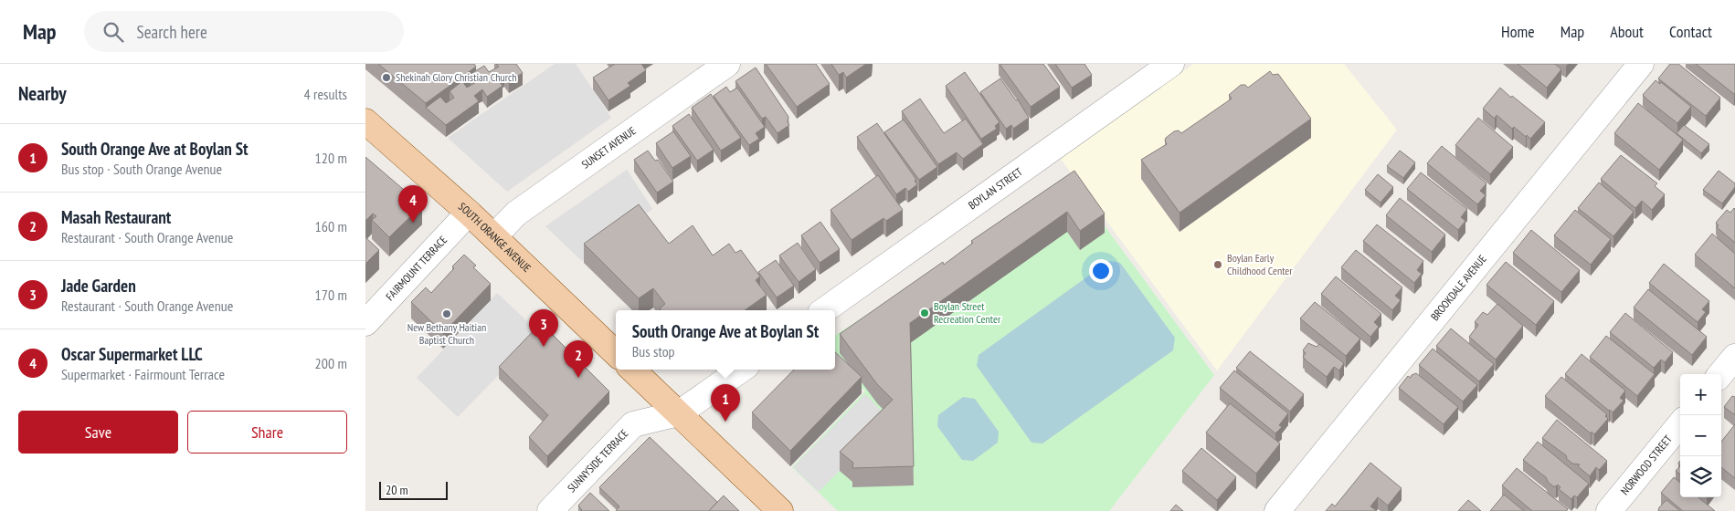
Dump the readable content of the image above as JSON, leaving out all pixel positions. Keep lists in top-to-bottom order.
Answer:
{
  "streets": {
    "main road": ["SOUTH ORANGE AVENUE"],
    "street": [
      "SUNSET AVENUE",
      "BOYLAN STREET",
      "FAIRMOUNT TERRACE",
      "BROOKDALE AVENUE",
      "SUNNYSIDE TERRACE",
      "NORWOOD STREET"
    ]
  },
  "crossings": [
    ["SUNSET AVENUE", "SOUTH ORANGE AVENUE"],
    ["SOUTH ORANGE AVENUE", "FAIRMOUNT TERRACE"]
  ],
  "places": [
    "Shekinah Glory Christian Church",
    "Boylan Early Childhood Center",
    "Boylan Street Recreation Center",
    "New Bethany Haitian Baptist Church"
  ],
  "scale_bar": "20 m",
  "page": {
    "header": "Map",
    "search": "Search here",
    "nav": [
      "Home",
      "Map",
      "About",
      "Contact"
    ],
    "heading": ["Nearby", "4 results"],
    "list": [
      {
        "mark": "1",
        "name": "South Orange Ave at Boylan St",
        "note": "Bus stop · South Orange Avenue",
        "value": "120 m"
      },
      {
        "mark": "2",
        "name": "Masah Restaurant",
        "note": "Restaurant · South Orange Avenue",
        "value": "160 m"
      },
      {
        "mark": "3",
        "name": "Jade Garden",
        "note": "Restaurant · South Orange Avenue",
        "value": "170 m"
      },
      {
        "mark": "4",
        "name": "Oscar Supermarket LLC",
        "note": "Supermarket · Fairmount Terrace",
        "value": "200 m"
      }
    ],
    "pins": [
      "4",
      "3",
      "2",
      "1"
    ],
    "popup": ["South Orange Ave at Boylan St", "Bus stop"],
    "map_buttons": ["+", "−"],
    "buttons": ["Save", "Share"],
    "scale": "20 m"
  }
}
